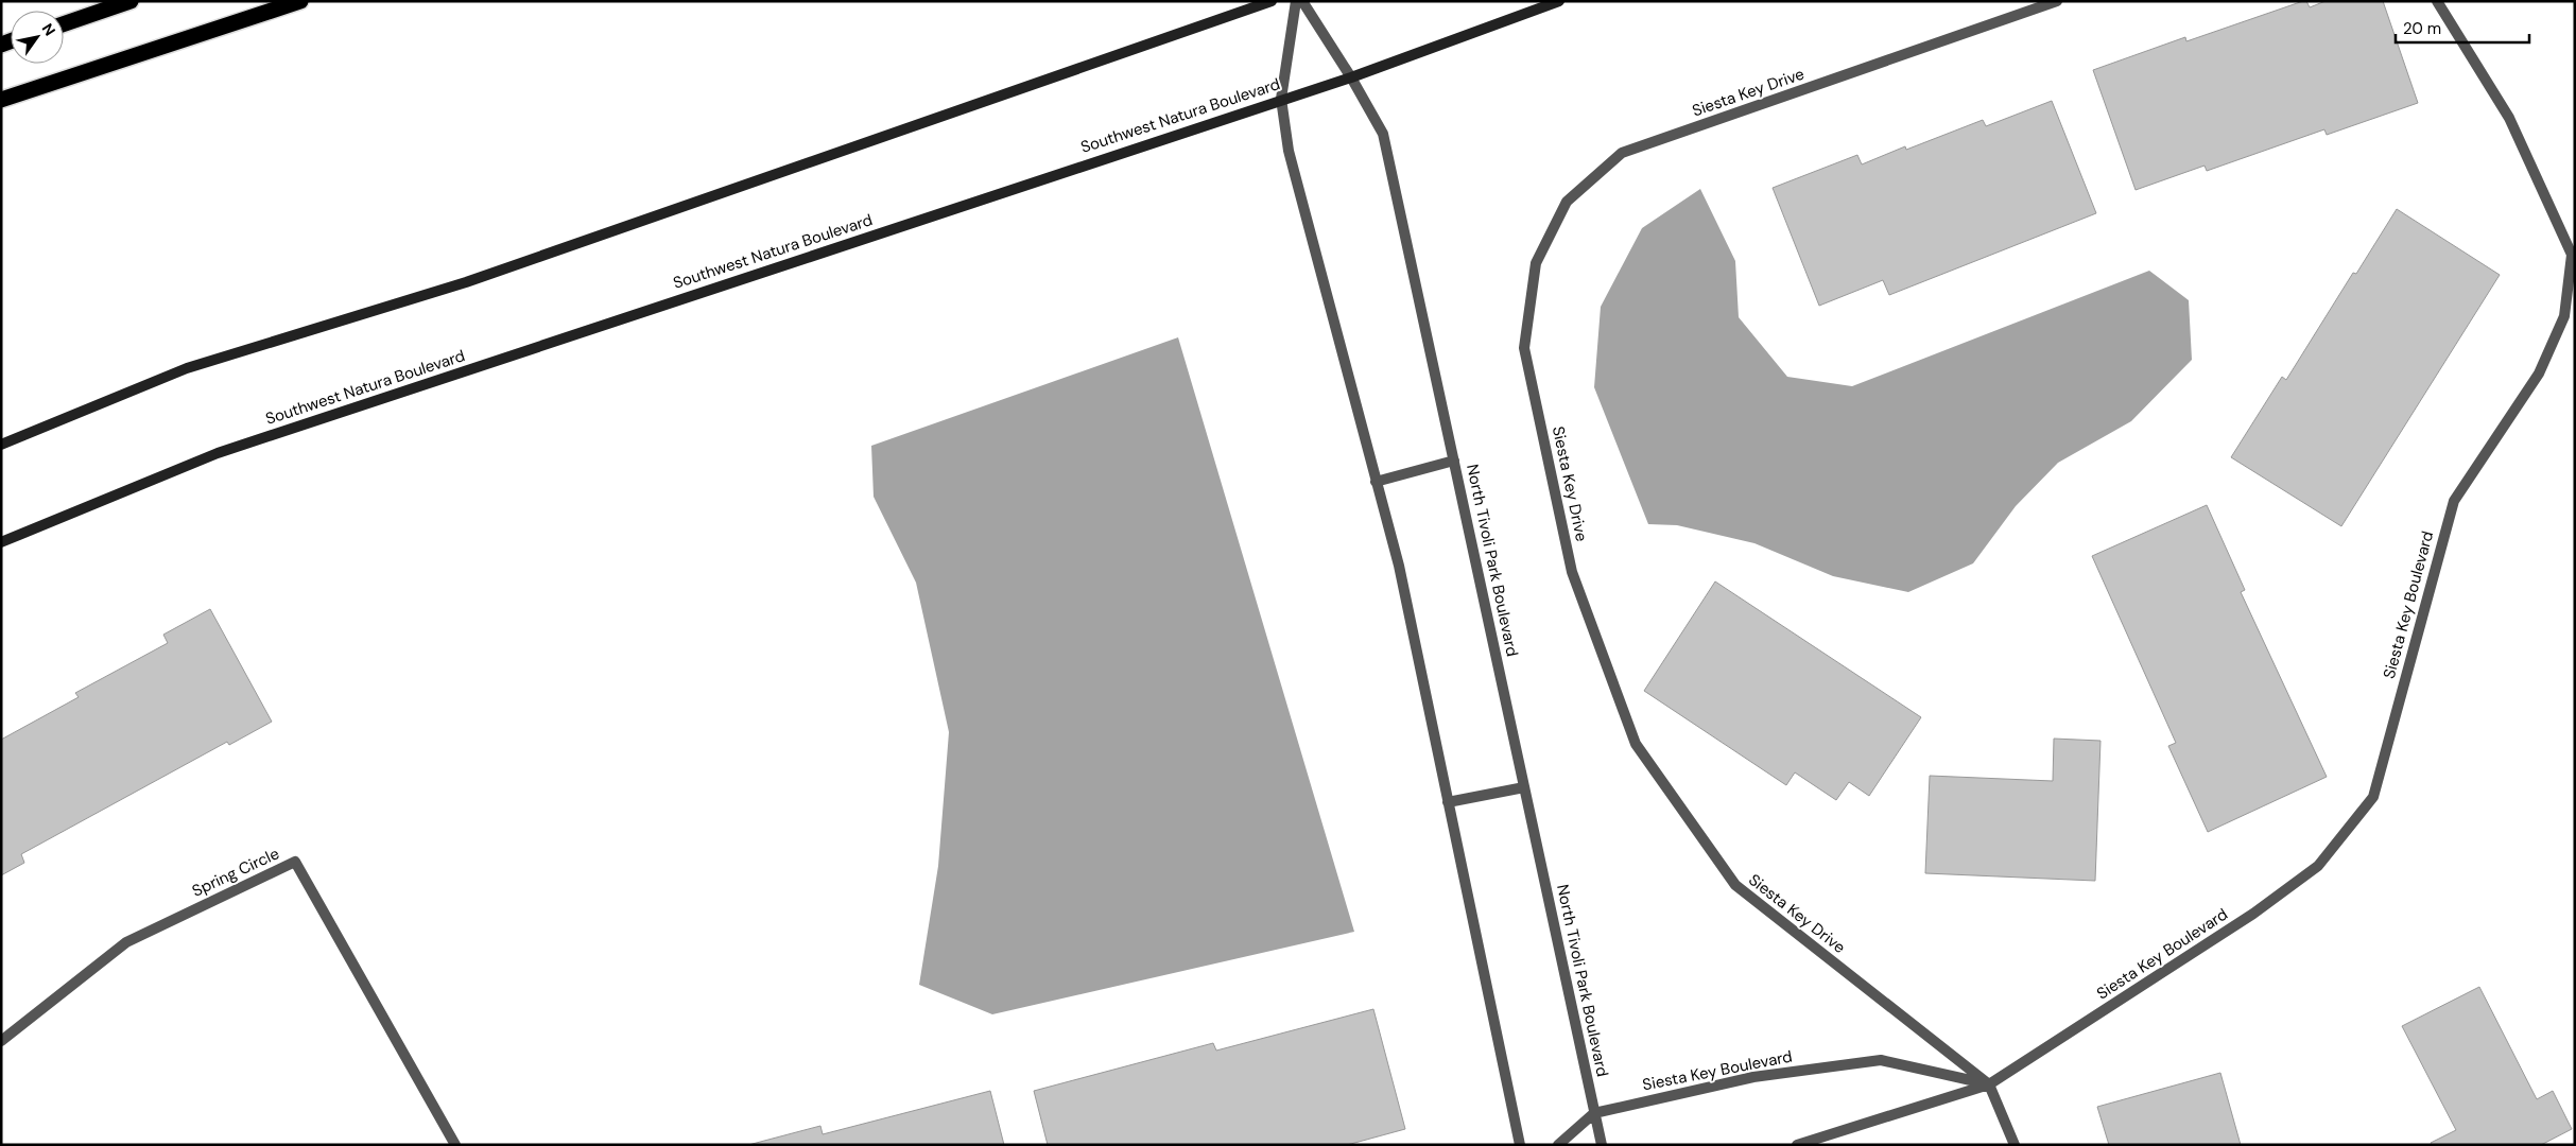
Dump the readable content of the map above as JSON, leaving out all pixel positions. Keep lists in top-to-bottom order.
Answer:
{
  "streets": {
    "street": [
      "Siesta Key Drive",
      "Southwest Natura Boulevard",
      "North Tivoli Park Boulevard",
      "Siesta Key Boulevard",
      "Spring Circle"
    ]
  },
  "crossings": [
    ["Siesta Key Drive", "Siesta Key Boulevard"],
    ["Southwest Natura Boulevard", "North Tivoli Park Boulevard"],
    ["North Tivoli Park Boulevard", "Siesta Key Boulevard"]
  ],
  "scale_bar": "20 m",
  "north": "top right"
}
